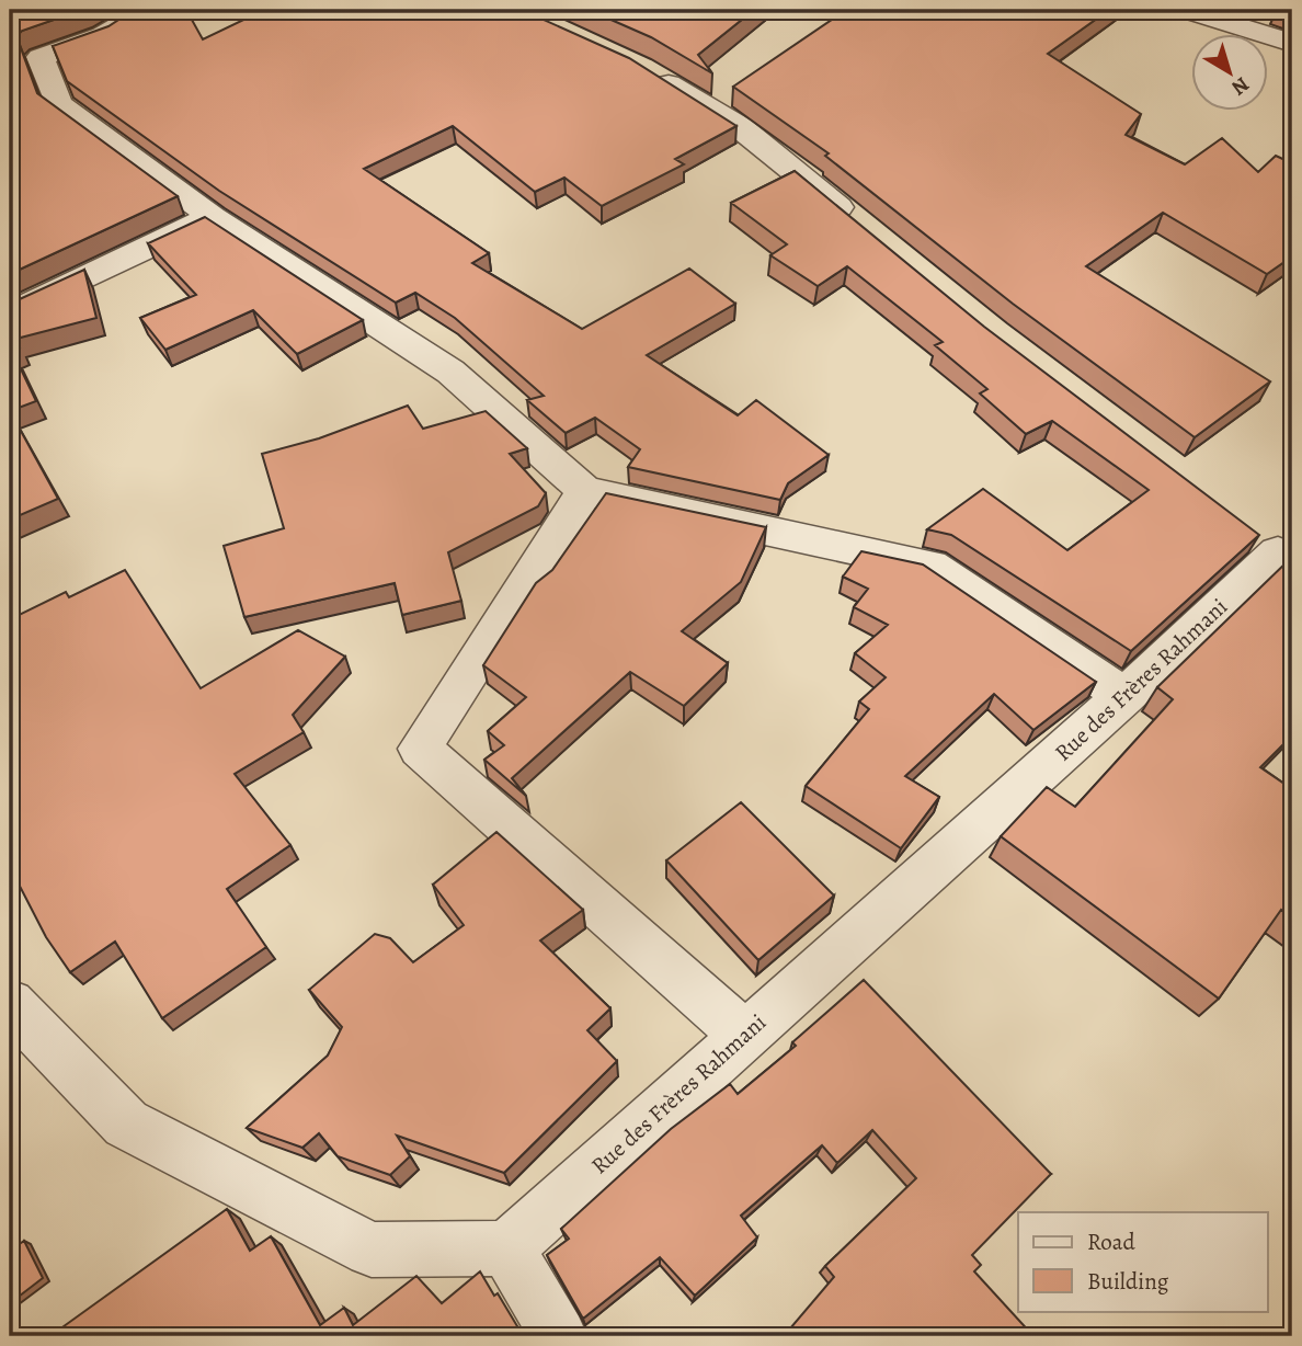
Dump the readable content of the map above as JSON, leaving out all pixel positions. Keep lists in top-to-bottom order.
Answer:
{
  "streets": {
    "street": ["Rue des Frères Rahmani"]
  },
  "legend": ["Road", "Building"],
  "north": "bottom right"
}
